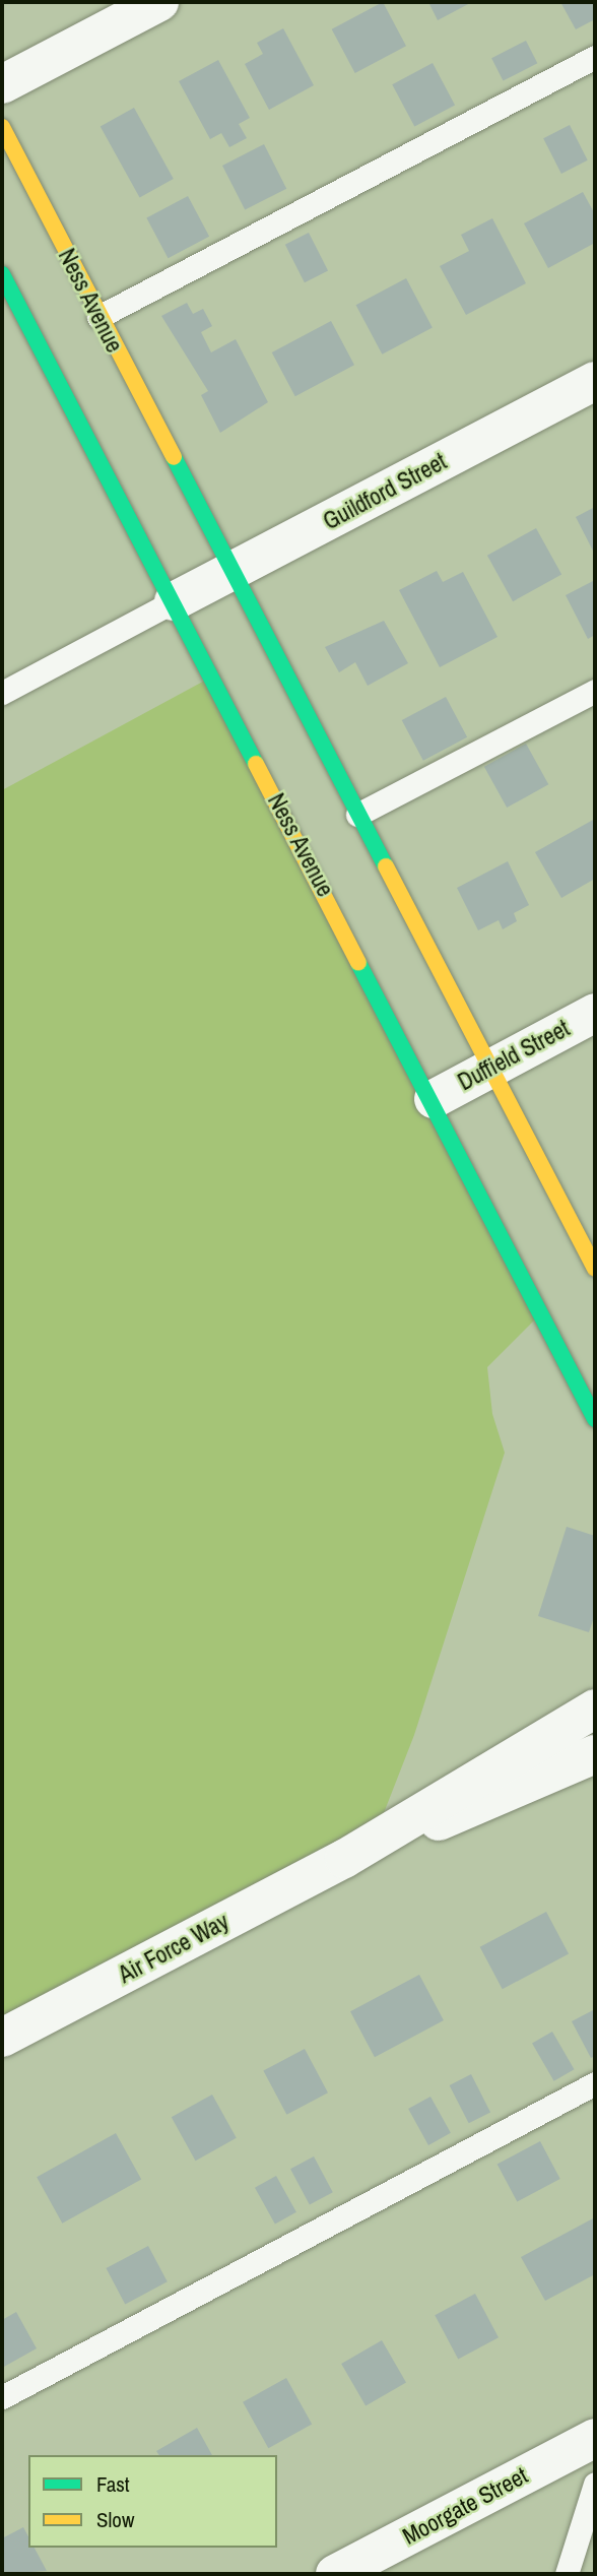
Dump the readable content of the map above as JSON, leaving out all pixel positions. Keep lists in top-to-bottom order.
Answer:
{
  "streets": {
    "main road": ["Ness Avenue"],
    "street": [
      "Guildford Street",
      "Duffield Street",
      "Air Force Way",
      "Moorgate Street"
    ]
  },
  "crossings": [
    ["Ness Avenue", "Guildford Street"],
    ["Ness Avenue", "Duffield Street"]
  ],
  "legend": ["Fast", "Slow"]
}
